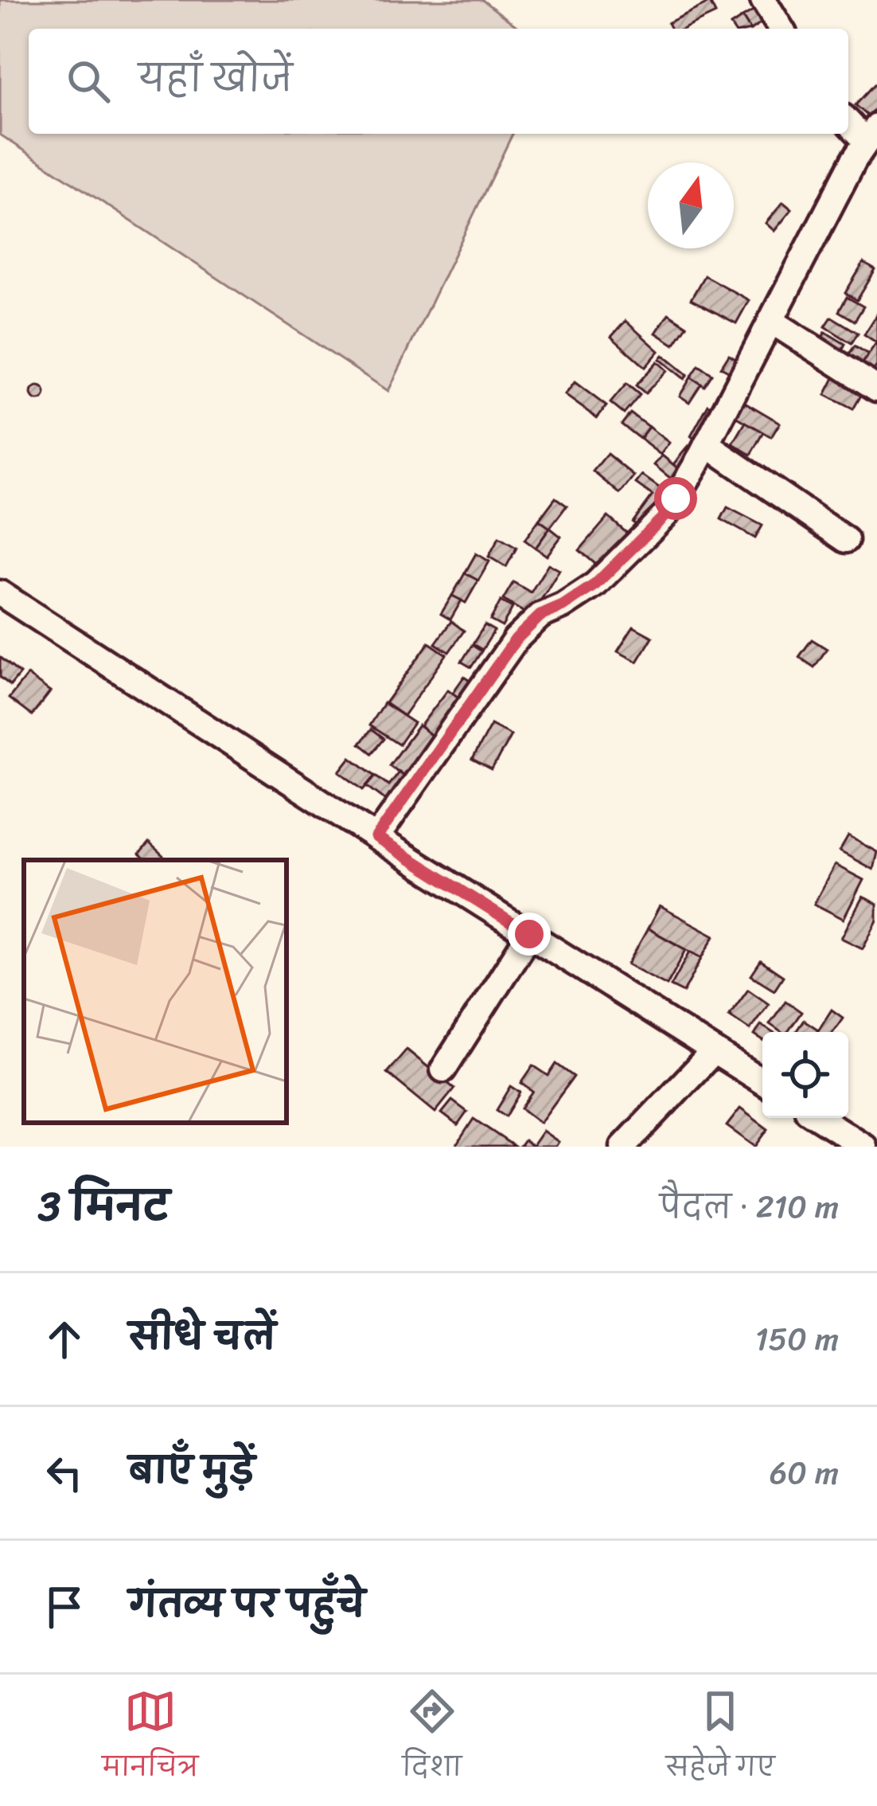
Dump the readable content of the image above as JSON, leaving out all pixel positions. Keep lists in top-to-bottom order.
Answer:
{
  "north": "top",
  "page": {
    "search": "यहाँ खोजें",
    "heading": ["3 मिनट", "पैदल · 210 m"],
    "list": [
      ["सीधे चलें", "150 m"],
      ["बाएँ मुड़ें", "60 m"],
      "गंतव्य पर पहुँचे"
    ],
    "nav": ["मानचित्र", "दिशा", "सहेजे गए"]
  }
}
